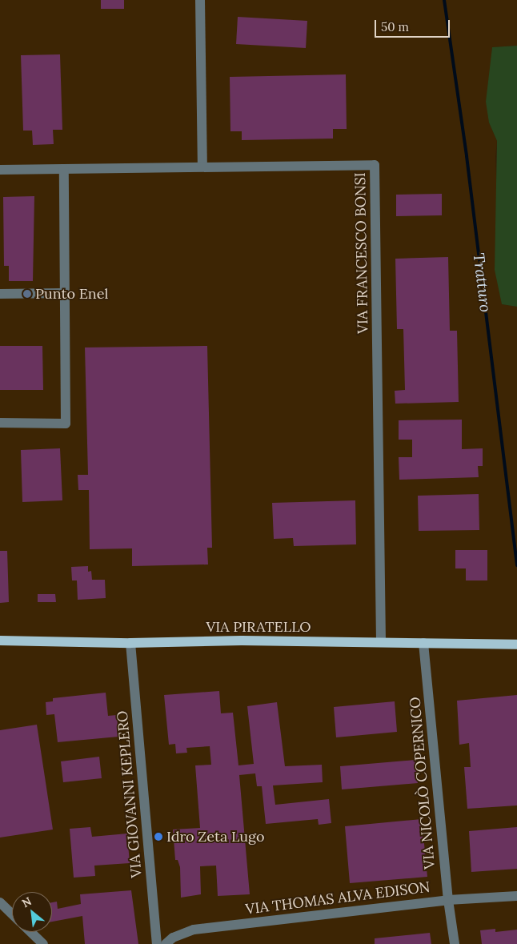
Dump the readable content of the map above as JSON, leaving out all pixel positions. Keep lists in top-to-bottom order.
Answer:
{
  "streets": {
    "main road": ["VIA PIRATELLO"],
    "street": [
      "VIA FRANCESCO BONSI",
      "VIA NICOLÒ COPERNICO",
      "VIA GIOVANNI KEPLERO",
      "VIA THOMAS ALVA EDISON"
    ]
  },
  "crossings": [
    ["VIA FRANCESCO BONSI", "VIA PIRATELLO"],
    ["VIA PIRATELLO", "VIA NICOLÒ COPERNICO"],
    ["VIA PIRATELLO", "VIA GIOVANNI KEPLERO"],
    ["VIA NICOLÒ COPERNICO", "VIA THOMAS ALVA EDISON"]
  ],
  "water": ["Tratturo"],
  "places": ["Punto Enel", "Idro Zeta Lugo"],
  "scale_bar": "50 m",
  "north": "top left"
}
